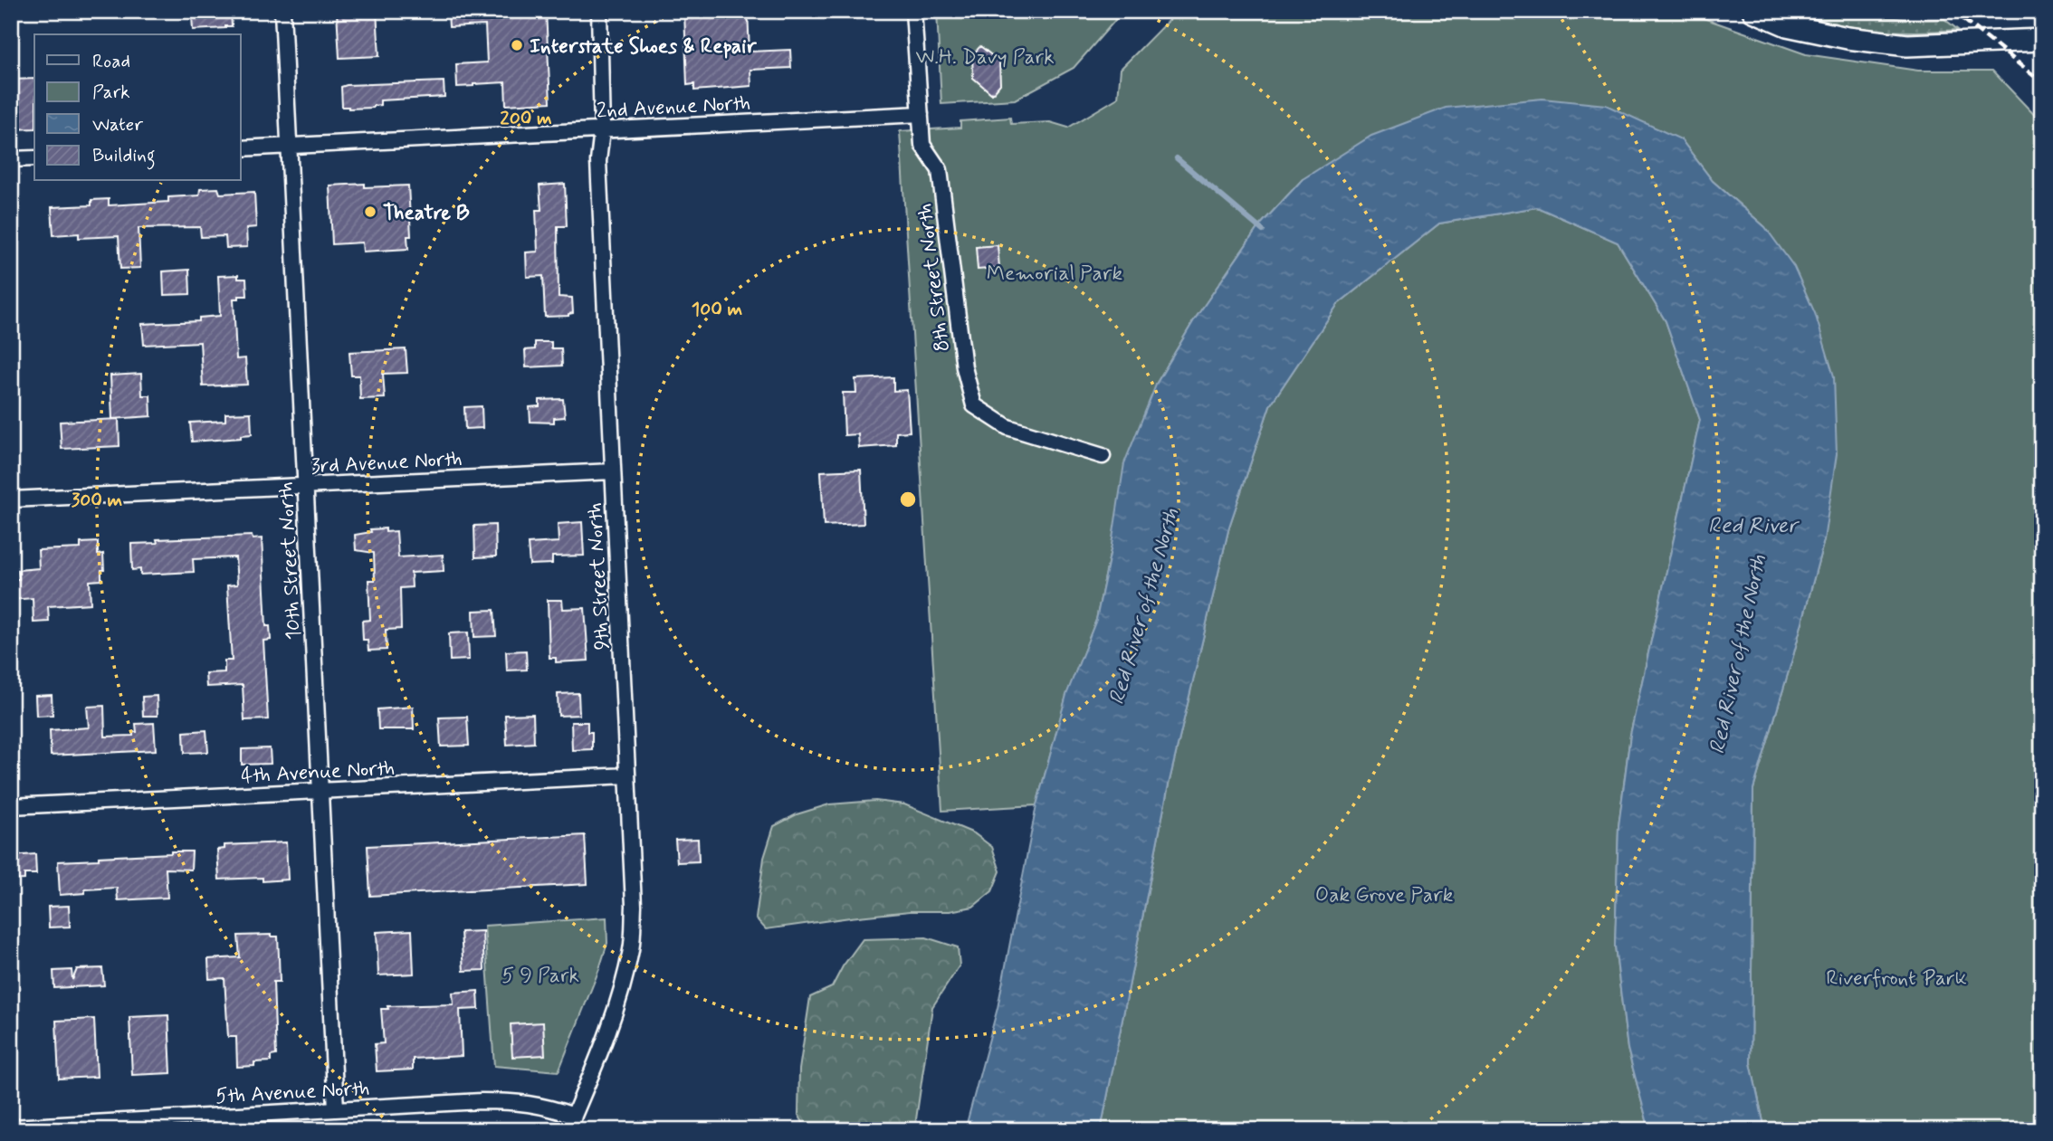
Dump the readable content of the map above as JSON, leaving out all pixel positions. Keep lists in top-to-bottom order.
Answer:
{
  "streets": {
    "street": [
      "2nd Avenue North",
      "8th Street North",
      "3rd Avenue North",
      "10th Street North",
      "9th Street North",
      "4th Avenue North",
      "5th Avenue North"
    ]
  },
  "crossings": [
    ["2nd Avenue North", "8th Street North"],
    ["2nd Avenue North", "10th Street North"],
    ["2nd Avenue North", "9th Street North"],
    ["3rd Avenue North", "10th Street North"],
    ["3rd Avenue North", "9th Street North"],
    ["10th Street North", "4th Avenue North"],
    ["10th Street North", "5th Avenue North"],
    ["9th Street North", "4th Avenue North"],
    ["9th Street North", "5th Avenue North"]
  ],
  "water": ["Red River", "Red River of the North"],
  "parks": [
    "W.H. Davy Park",
    "Memorial Park",
    "Oak Grove Park",
    "5 9 Park",
    "Riverfront Park"
  ],
  "places": ["Interstate Shoes & Repair", "Theatre B"],
  "legend": [
    "Road",
    "Park",
    "Water",
    "Building"
  ],
  "rings": ["200 m", "100 m", "300 m"]
}
